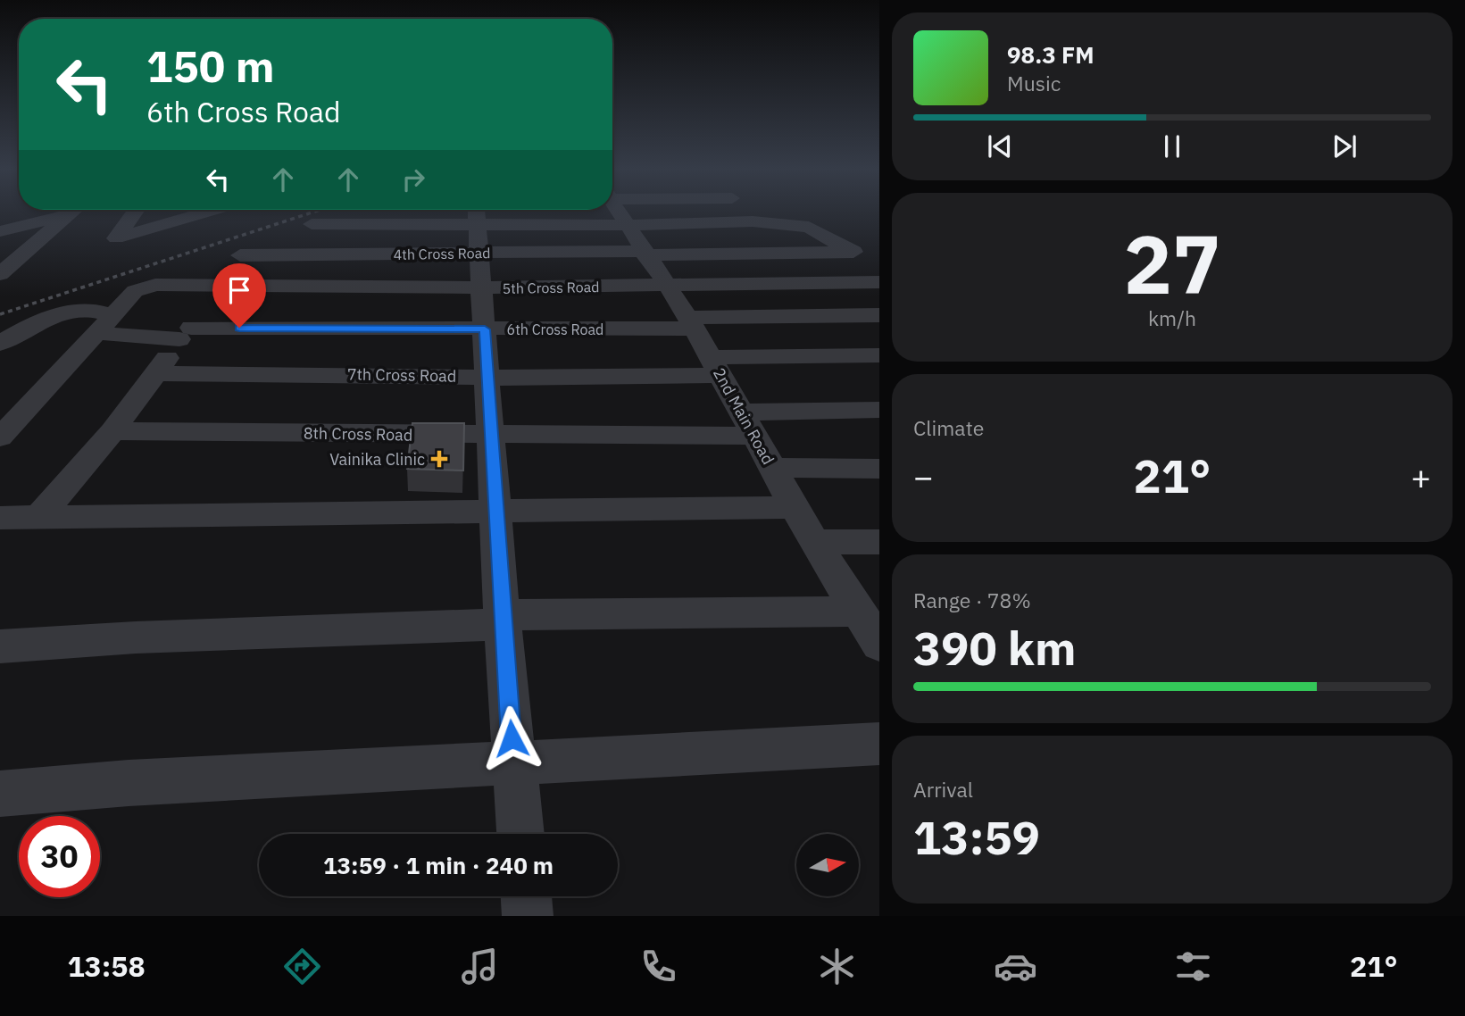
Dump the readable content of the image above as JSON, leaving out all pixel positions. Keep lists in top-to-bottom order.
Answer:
{
  "streets": {
    "street": [
      "4th Cross Road",
      "5th Cross Road",
      "6th Cross Road",
      "7th Cross Road",
      "2nd Main Road",
      "8th Cross Road"
    ]
  },
  "crossings": [
    ["4th Cross Road", "2nd Main Road"],
    ["5th Cross Road", "6th Cross Road"],
    ["5th Cross Road", "2nd Main Road"],
    ["6th Cross Road", "2nd Main Road"],
    ["7th Cross Road", "2nd Main Road"],
    ["2nd Main Road", "8th Cross Road"]
  ],
  "places": {
    "health": ["Vainika Clinic"]
  },
  "north": "right",
  "page": {
    "turn": ["150 m", "6th Cross Road"],
    "song": ["98.3 FM", "Music"],
    "tile": [
      ["27", "km/h"],
      "Climate",
      ["Range · 78%", "390 km"],
      ["Arrival", "13:59"]
    ],
    "heat": ["−", "21°", "+"],
    "limit": "30",
    "trip": "13:59 · 1 min · 240 m",
    "tabs": ["13:58", "21°"]
  }
}
